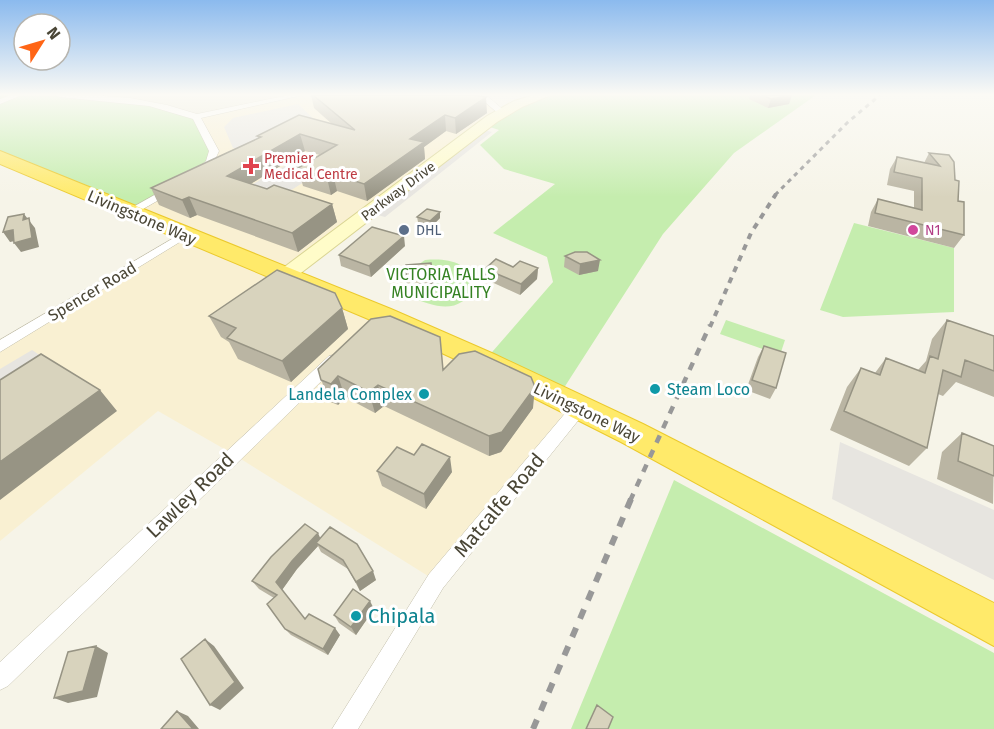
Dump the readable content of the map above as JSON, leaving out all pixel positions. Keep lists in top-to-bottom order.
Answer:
{
  "streets": {
    "highway": ["Livingstone Way"],
    "street": [
      "Parkway Drive",
      "Spencer Road",
      "Lawley Road",
      "Matcalfe Road"
    ]
  },
  "crossings": [
    ["Parkway Drive", "Livingstone Way"],
    ["Livingstone Way", "Spencer Road"],
    ["Livingstone Way", "Matcalfe Road"]
  ],
  "parks": ["VICTORIA FALLS MUNICIPALITY"],
  "places": {
    "health": ["Premier Medical Centre"],
    "other": [
      "DHL",
      "N1",
      "Steam Loco",
      "Landela Complex",
      "Chipala"
    ]
  },
  "north": "top right"
}
